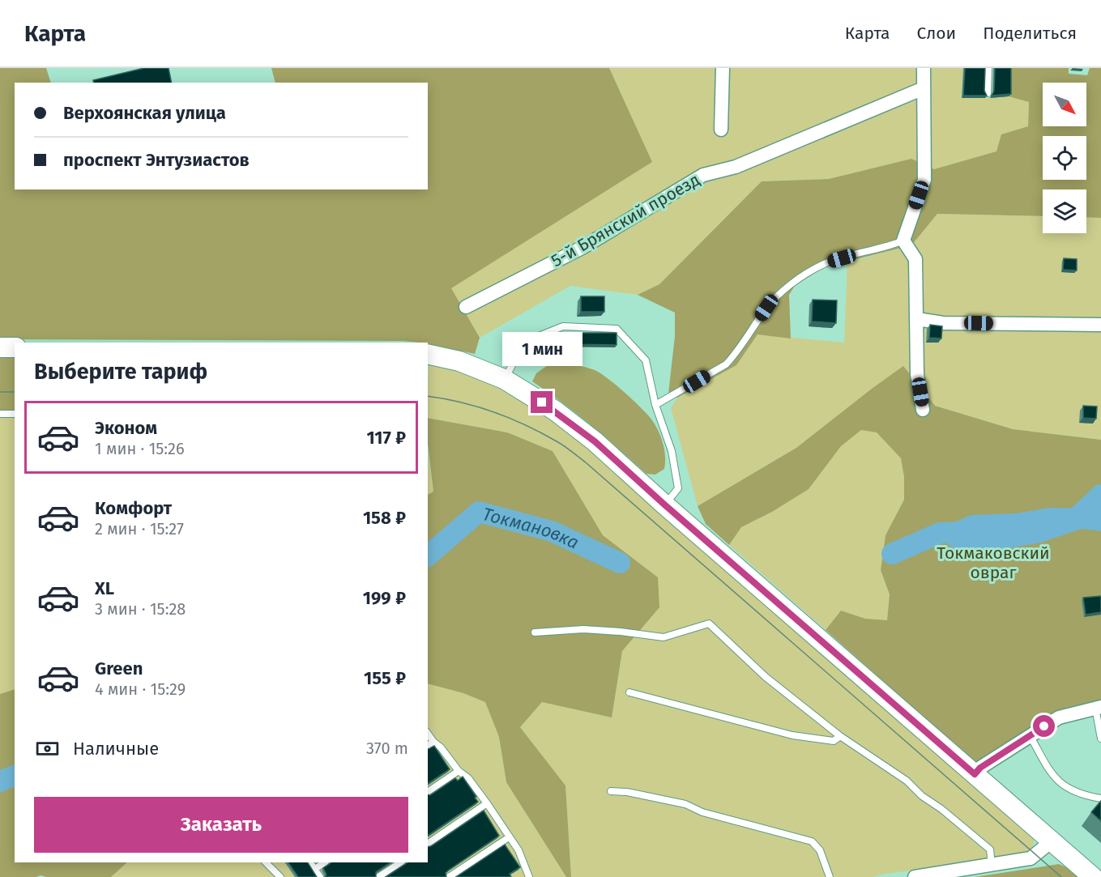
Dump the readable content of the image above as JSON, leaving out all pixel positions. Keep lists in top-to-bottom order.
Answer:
{
  "streets": {
    "street": ["5-й Брянский проезд"]
  },
  "water": ["Токмановка"],
  "parks": ["Токмаковский овраг"],
  "north": "bottom right",
  "page": {
    "header": "Карта",
    "nav": ["Карта", "Слои", "Поделиться"],
    "banner": ["Верхоянская улица", "проспект Энтузиастов"],
    "bubble": "1 мин",
    "heading": "Выберите тариф",
    "list": [
      {
        "name": "Эконом",
        "note": "1 мин · 15:26",
        "value": "117 ₽"
      },
      {
        "name": "Комфорт",
        "note": "2 мин · 15:27",
        "value": "158 ₽"
      },
      {
        "name": "XL",
        "note": "3 мин · 15:28",
        "value": "199 ₽"
      },
      {
        "name": "Green",
        "note": "4 мин · 15:29",
        "value": "155 ₽"
      }
    ],
    "pay": ["Наличные", "370 m"],
    "buttons": "Заказать"
  }
}
